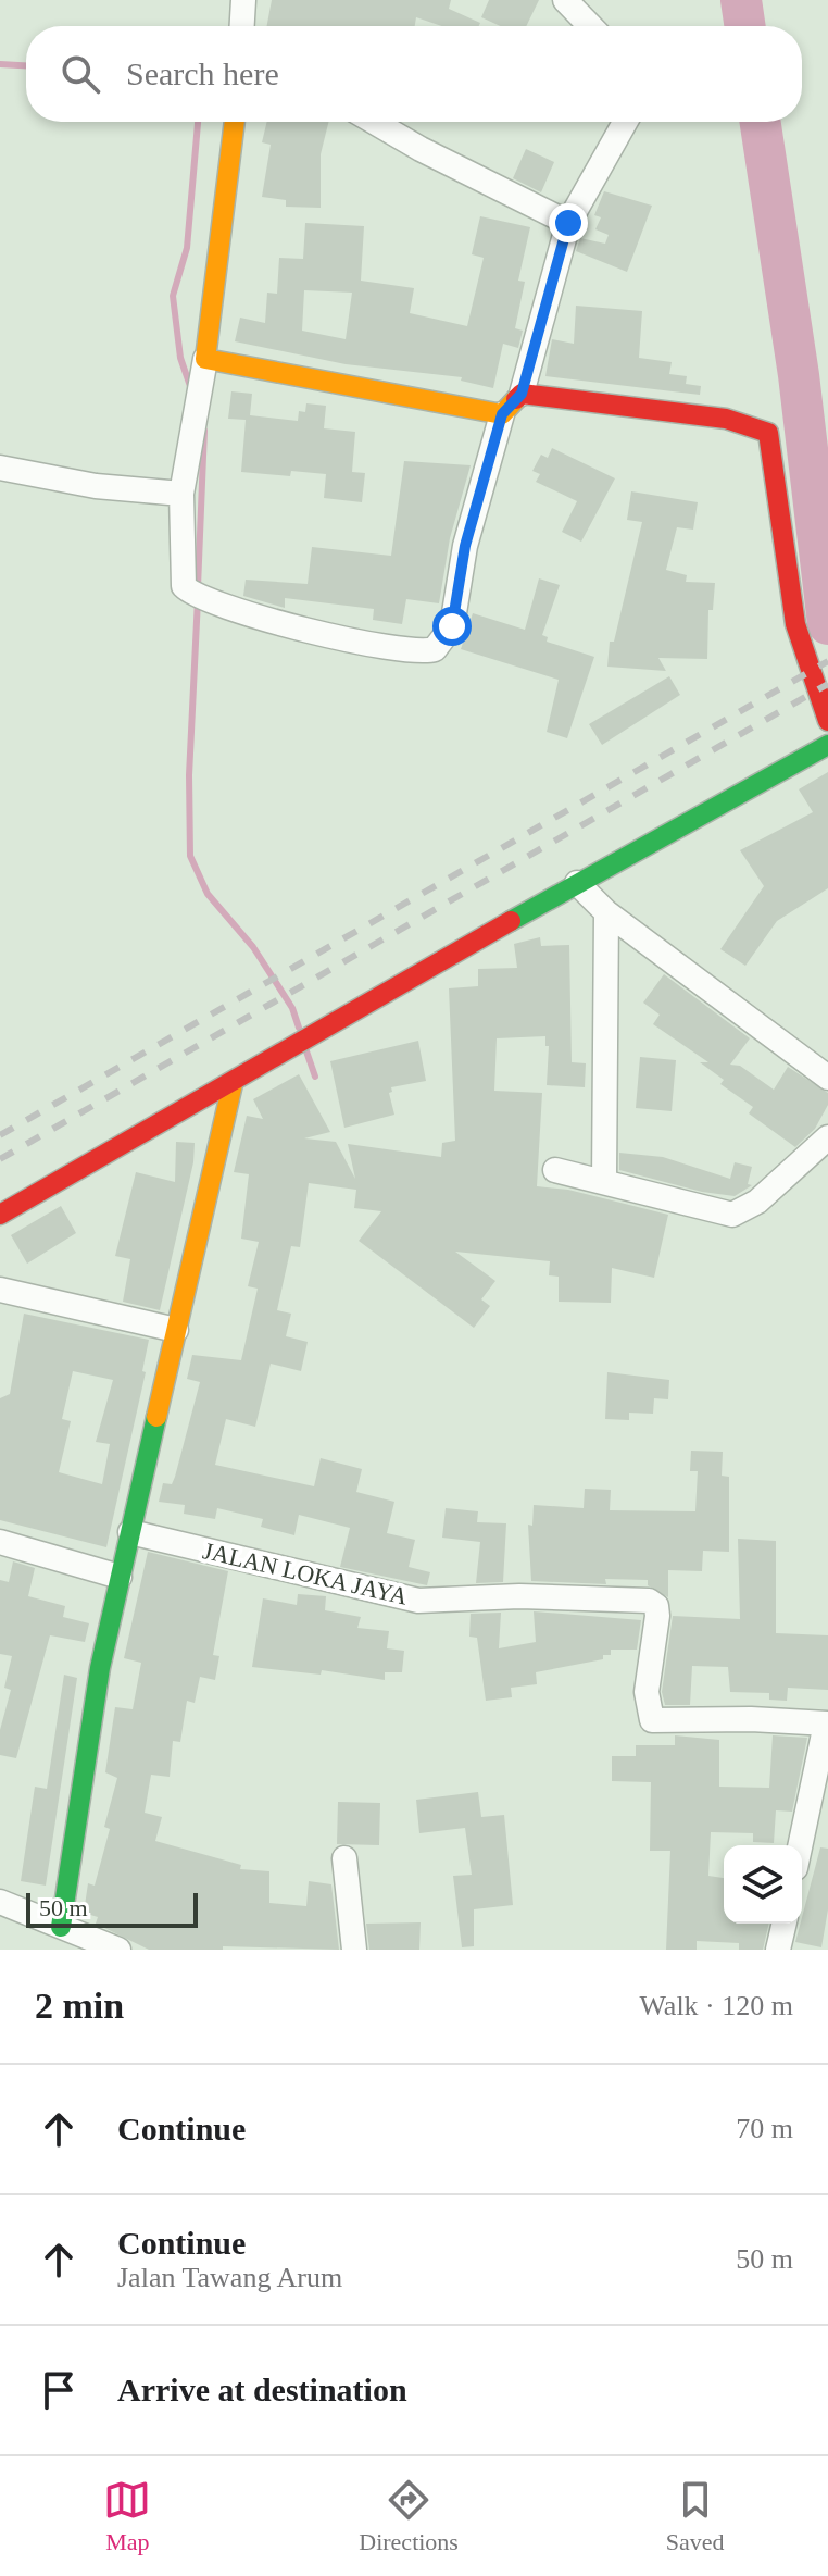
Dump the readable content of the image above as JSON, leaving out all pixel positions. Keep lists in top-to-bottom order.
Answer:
{
  "streets": {
    "street": ["JALAN LOKA JAYA"]
  },
  "scale_bar": "50 m",
  "page": {
    "search": "Search here",
    "scale": "50 m",
    "heading": ["2 min", "Walk · 120 m"],
    "list": [
      ["Continue", "70 m"],
      ["Continue", "Jalan Tawang Arum", "50 m"],
      "Arrive at destination"
    ],
    "nav": ["Map", "Directions", "Saved"]
  }
}
